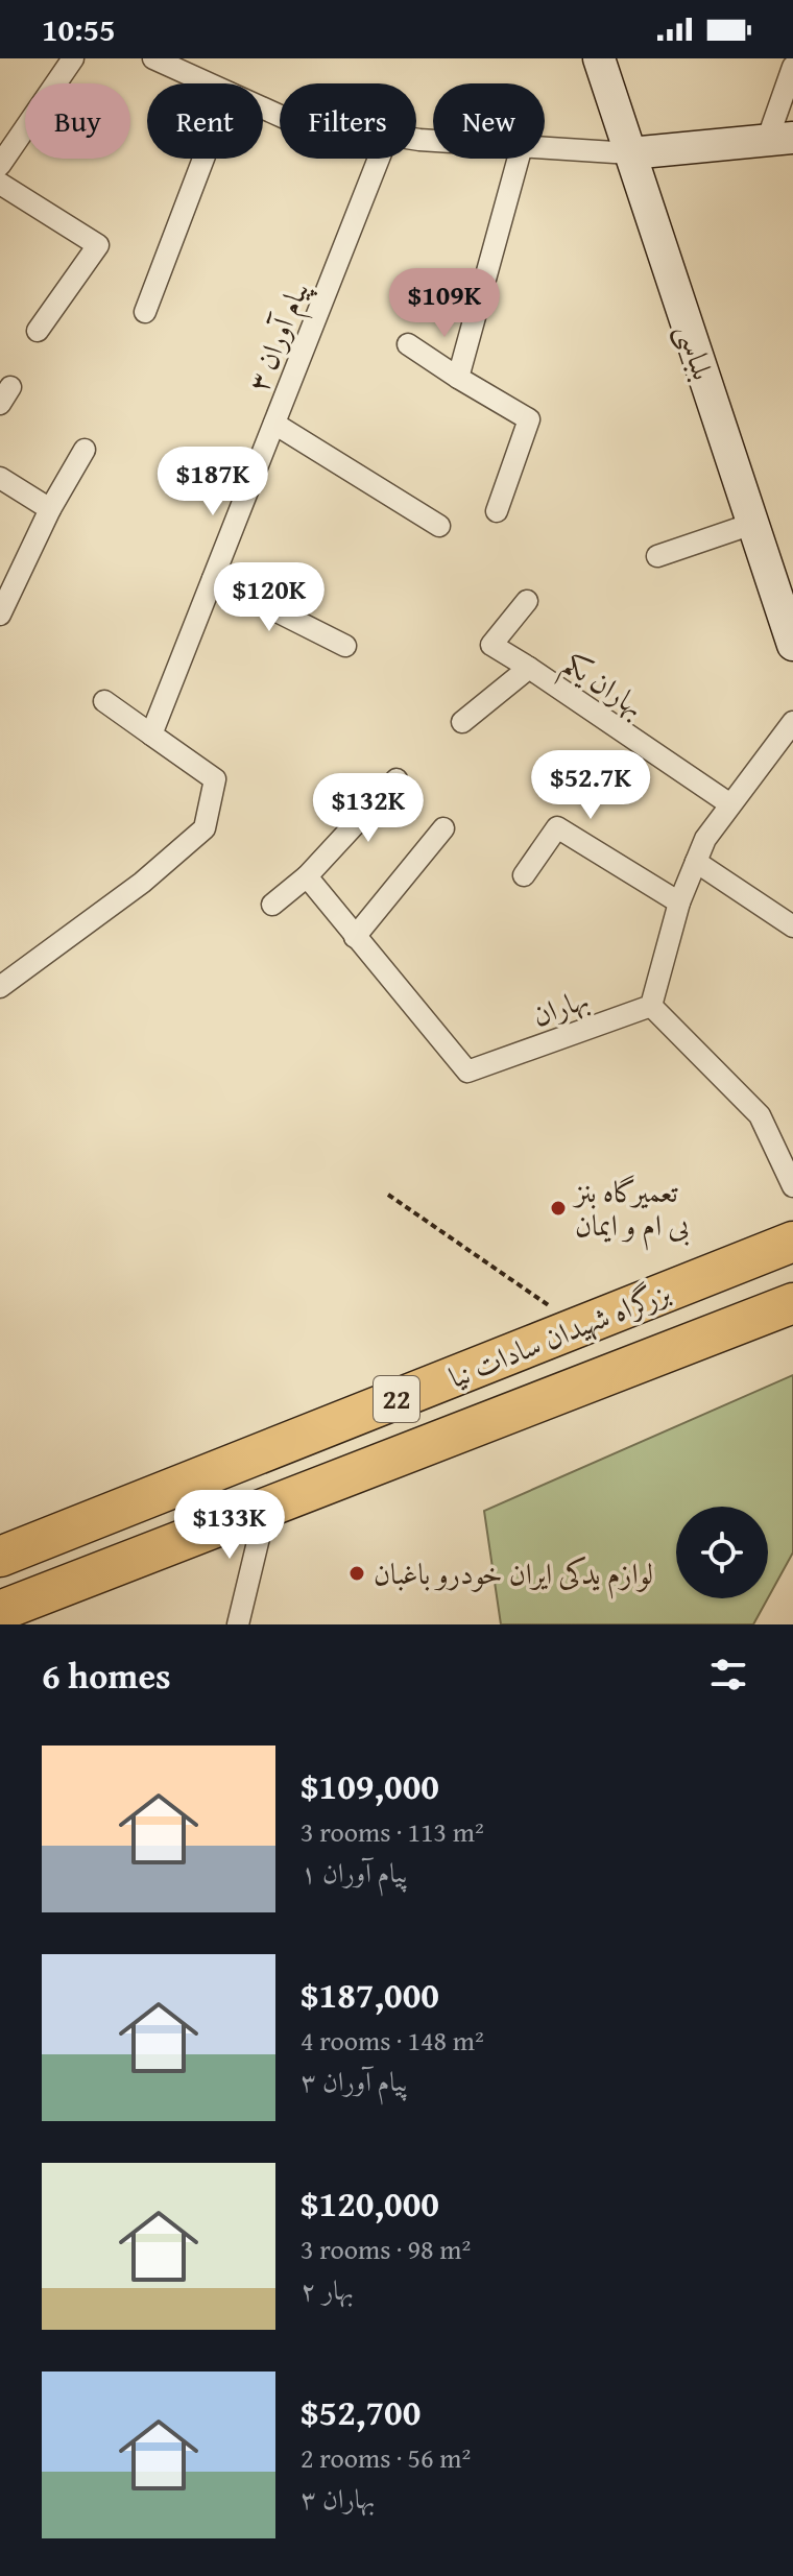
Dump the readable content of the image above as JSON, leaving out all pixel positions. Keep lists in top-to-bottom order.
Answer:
{
  "streets": {
    "highway": ["بزرگراه شهیدان سادات نیا", "22"],
    "main road": ["بلباسی"],
    "street": ["پیام آوران ۳", "بهاران یکم", "بهاران"]
  },
  "places": ["تعمیرگاه بنز بی ام و ایمان", "لوازم یدکی ایران خودرو باغبان"],
  "page": {
    "status": "10:55",
    "chip": [
      "Buy",
      "Rent",
      "Filters",
      "New"
    ],
    "price": [
      "$109K",
      "$187K",
      "$120K",
      "$52.7K",
      "$132K",
      "$133K"
    ],
    "heading": "6 homes",
    "list": [
      {
        "name": "$109,000",
        "note": "3 rooms · 113 m² · پیام آوران ۱"
      },
      {
        "name": "$187,000",
        "note": "4 rooms · 148 m² · پیام آوران ۳"
      },
      {
        "name": "$120,000",
        "note": "3 rooms · 98 m² · بهار ۲"
      },
      {
        "name": "$52,700",
        "note": "2 rooms · 56 m² · بهاران ۳"
      }
    ]
  }
}
